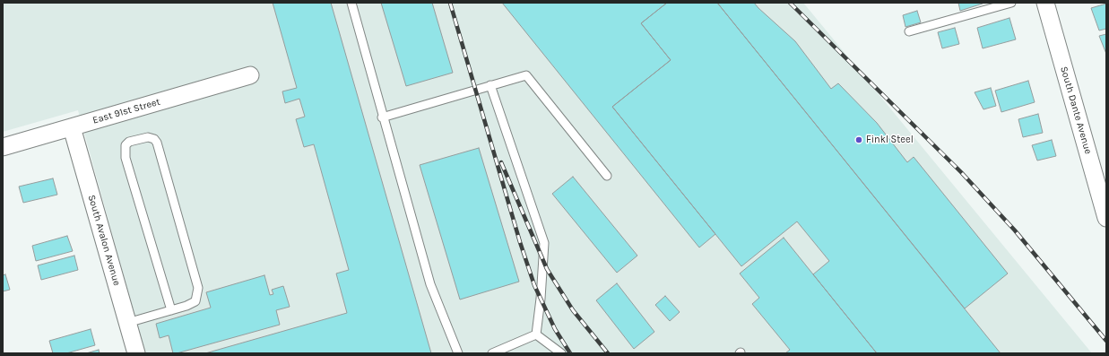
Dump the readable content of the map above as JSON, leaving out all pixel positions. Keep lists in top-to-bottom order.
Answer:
{
  "streets": {
    "street": ["South Dante Avenue", "East 91st Street", "South Avalon Avenue"]
  },
  "crossings": [
    ["East 91st Street", "South Avalon Avenue"]
  ],
  "places": ["Finkl Steel"]
}
